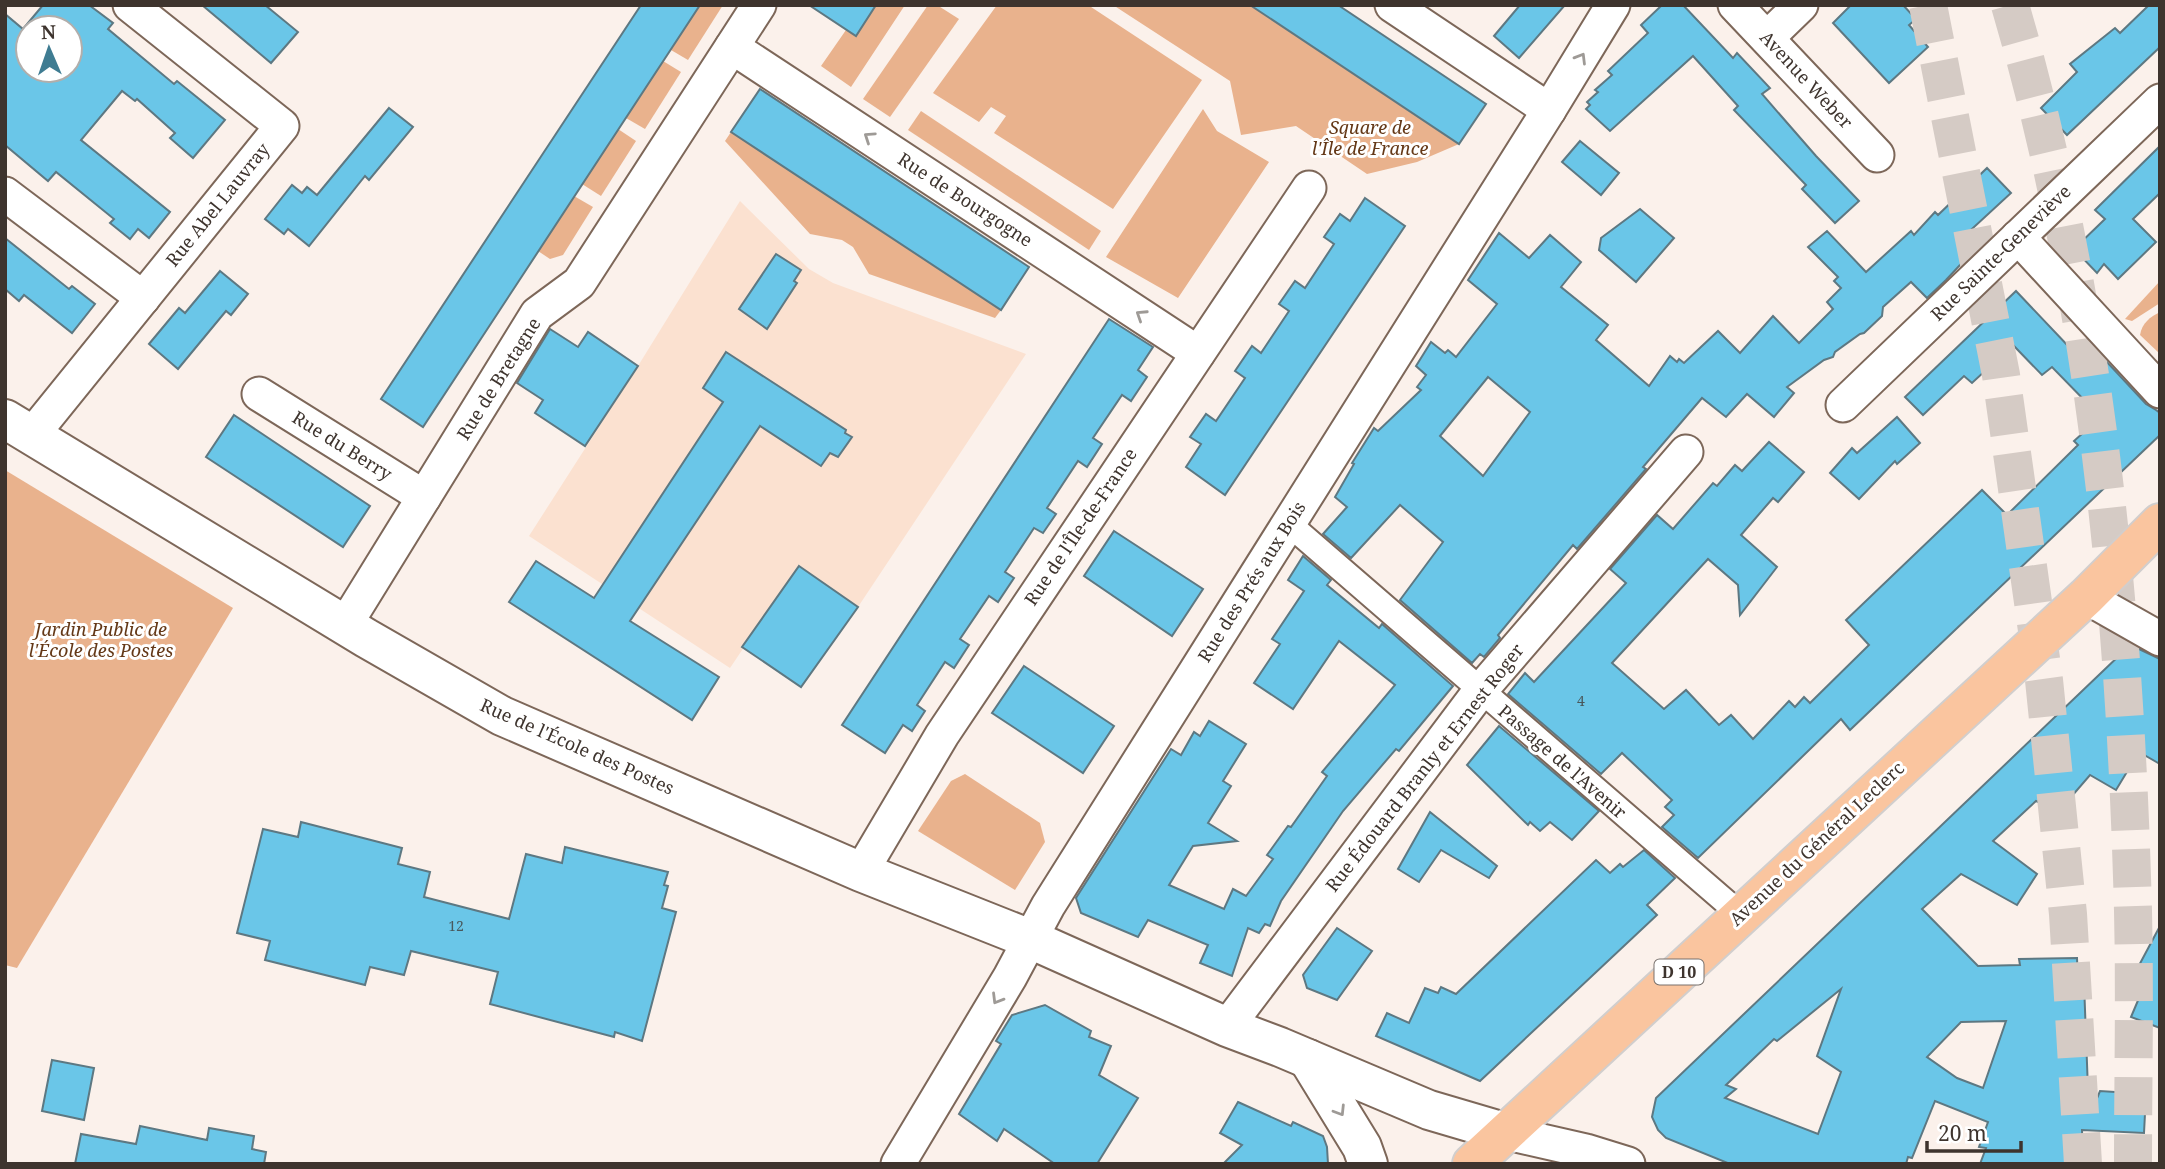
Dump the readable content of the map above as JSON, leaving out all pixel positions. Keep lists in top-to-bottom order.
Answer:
{
  "streets": {
    "main road": ["Rue de l'École des Postes", "Avenue du Général Leclerc", "D 10"],
    "street": [
      "Avenue Weber",
      "Rue de Bourgogne",
      "Rue Abel Lauvray",
      "Rue Sainte-Geneviève",
      "Rue de Bretagne",
      "Rue du Berry",
      "Rue de l'Île-de-France",
      "Rue des Prés aux Bois",
      "Passage de l'Avenir",
      "Rue Édouard Branly et Ernest Roger"
    ]
  },
  "crossings": [
    ["Rue de Bourgogne", "Rue de Bretagne"],
    ["Rue de Bourgogne", "Rue de l'Île-de-France"],
    ["Rue Abel Lauvray", "Rue de l'École des Postes"],
    ["Rue de Bretagne", "Rue du Berry"],
    ["Rue de Bretagne", "Rue de l'École des Postes"],
    ["Rue de l'Île-de-France", "Rue de l'École des Postes"],
    ["Rue des Prés aux Bois", "Rue de l'École des Postes"],
    ["Rue des Prés aux Bois", "Passage de l'Avenir"],
    ["Rue de l'École des Postes", "Rue Édouard Branly et Ernest Roger"],
    ["Rue de l'École des Postes", "Avenue du Général Leclerc"],
    ["Passage de l'Avenir", "Rue Édouard Branly et Ernest Roger"],
    ["Passage de l'Avenir", "Avenue du Général Leclerc"]
  ],
  "one_way": ["Rue de Bourgogne"],
  "parks": ["Square de l'Île de France", "Jardin Public de l'École des Postes"],
  "house_numbers": ["4", "12"],
  "scale_bar": "20 m",
  "north": "top"
}
